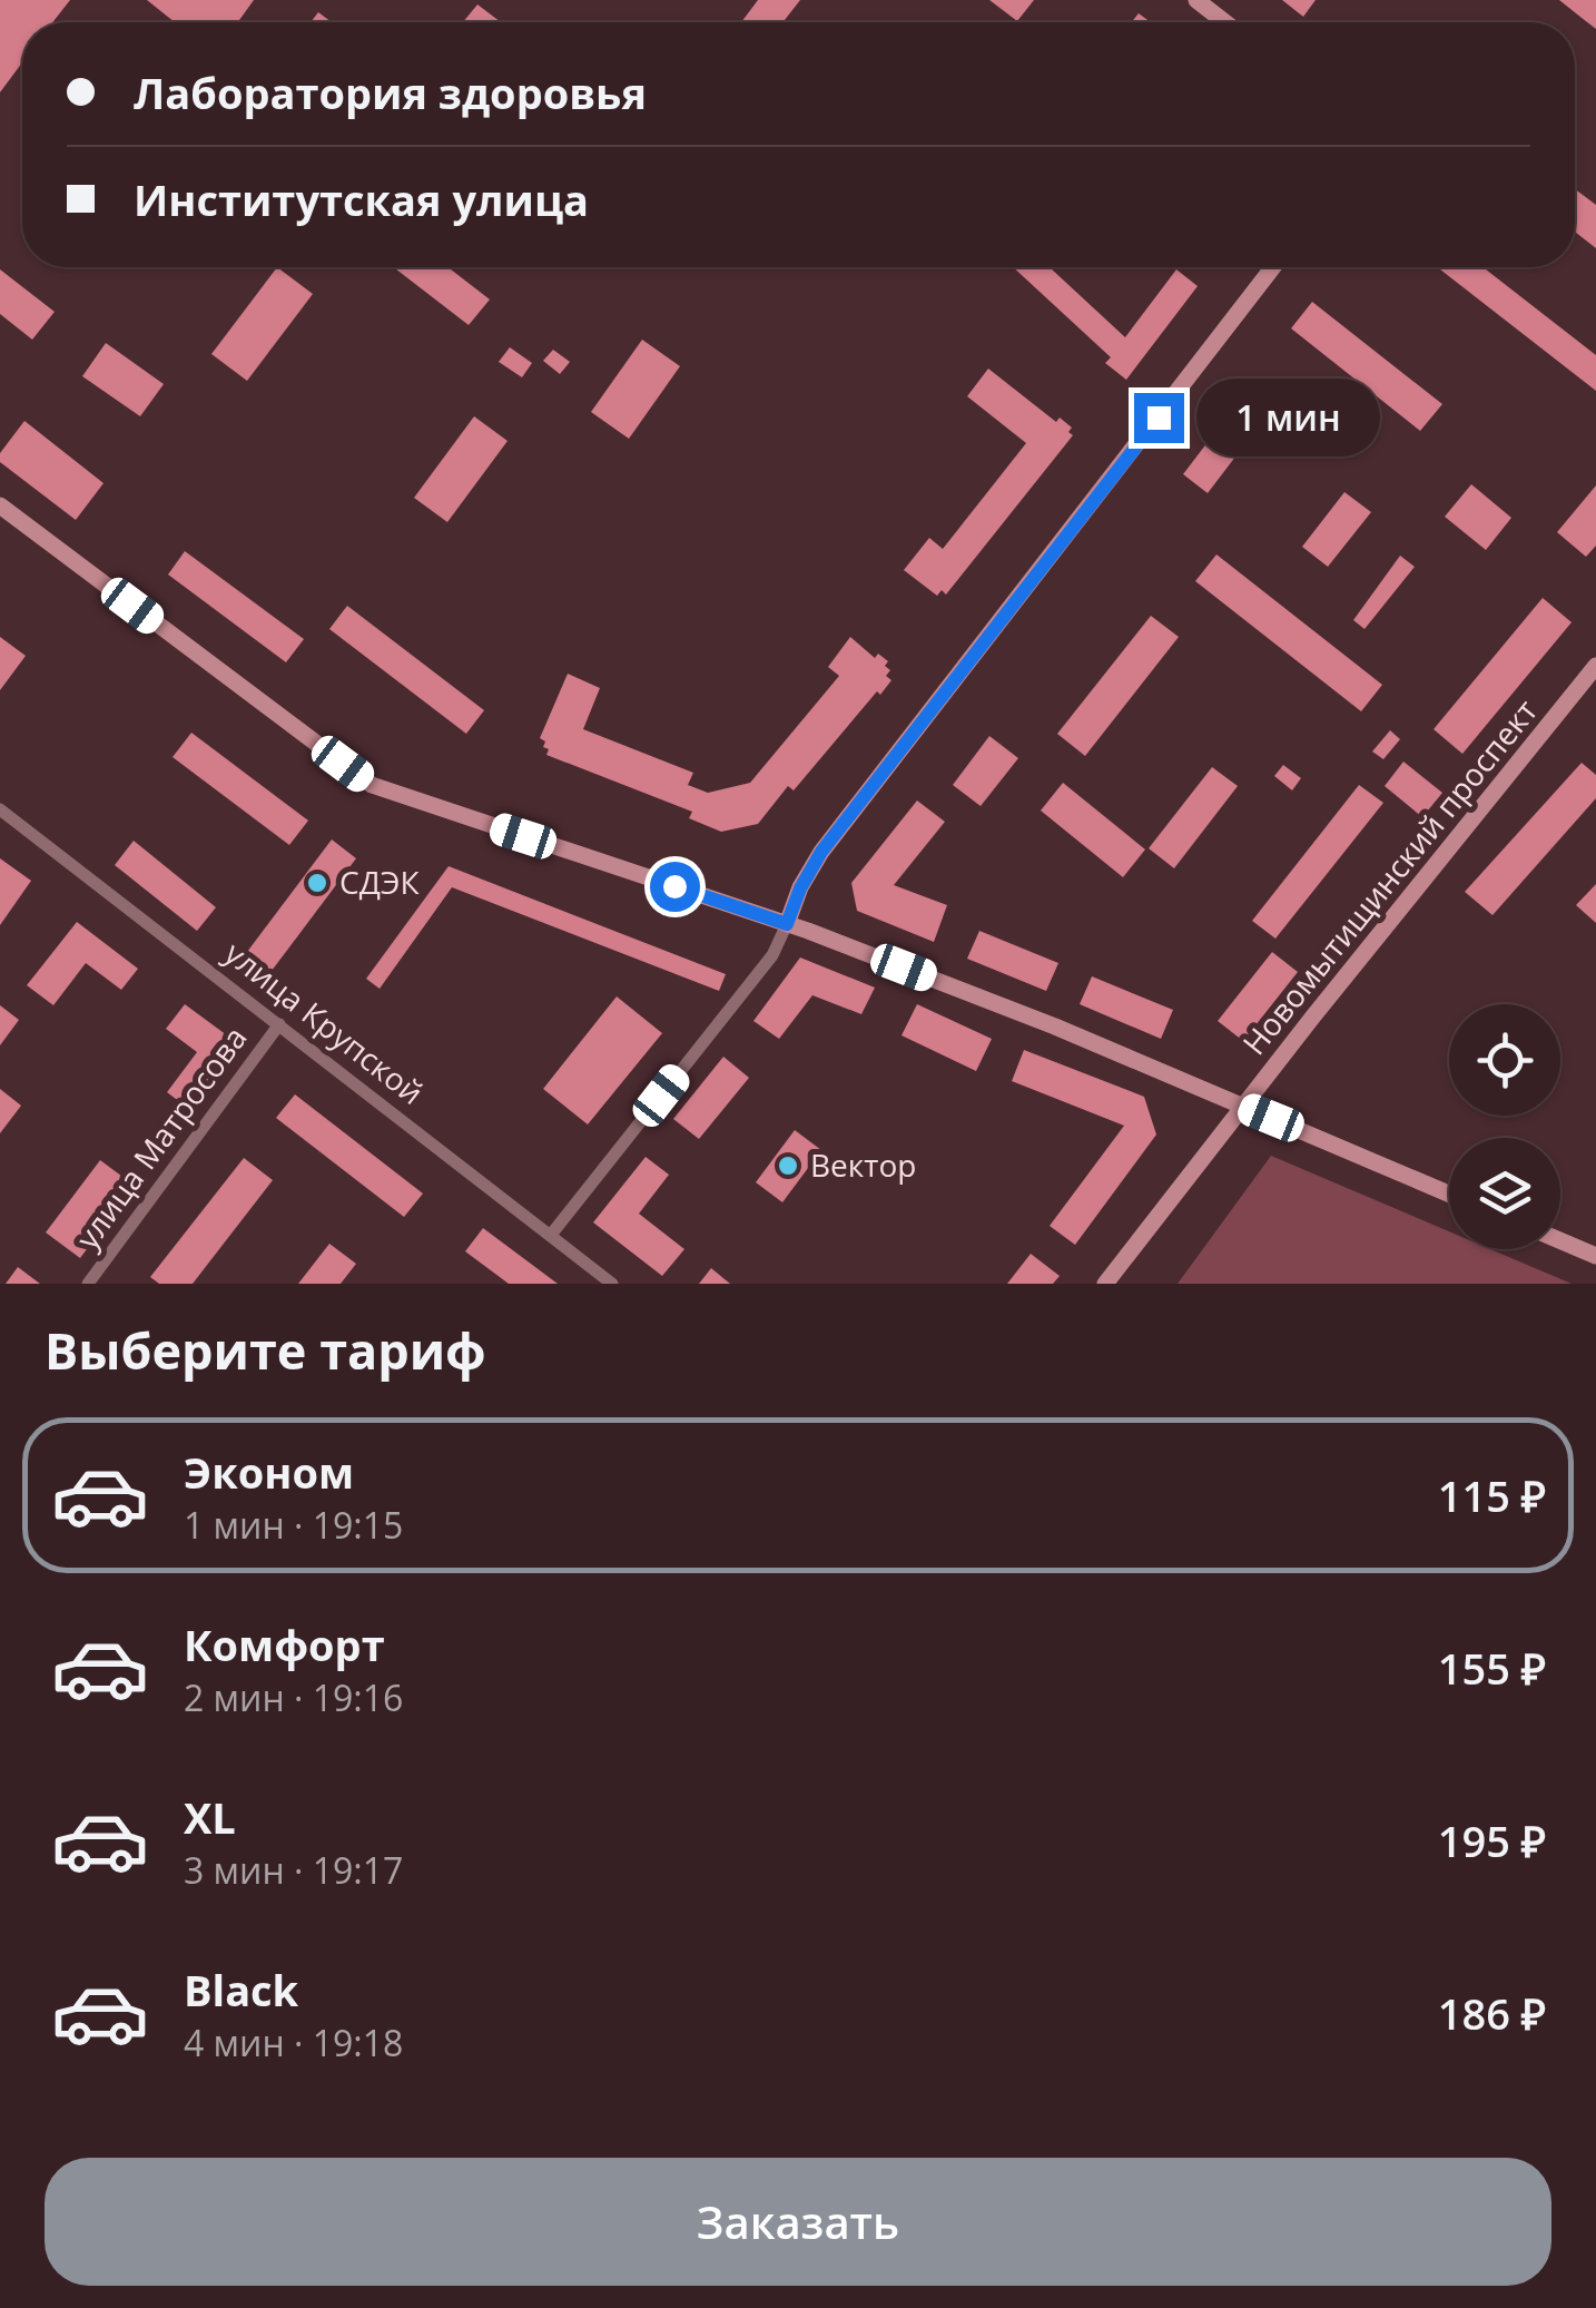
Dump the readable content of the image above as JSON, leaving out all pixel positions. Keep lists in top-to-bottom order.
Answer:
{
  "streets": {
    "street": ["Новомытищинский проспект", "улица Крупской", "улица Матросова"]
  },
  "crossings": [
    ["улица Крупской", "улица Матросова"]
  ],
  "places": ["СДЭК", "Вектор"],
  "page": {
    "banner": ["Лаборатория здоровья", "Институтская улица"],
    "bubble": "1 мин",
    "heading": "Выберите тариф",
    "list": [
      {
        "name": "Эконом",
        "note": "1 мин · 19:15",
        "value": "115 ₽"
      },
      {
        "name": "Комфорт",
        "note": "2 мин · 19:16",
        "value": "155 ₽"
      },
      {
        "name": "XL",
        "note": "3 мин · 19:17",
        "value": "195 ₽"
      },
      {
        "name": "Black",
        "note": "4 мин · 19:18",
        "value": "186 ₽"
      }
    ],
    "buttons": "Заказать"
  }
}
